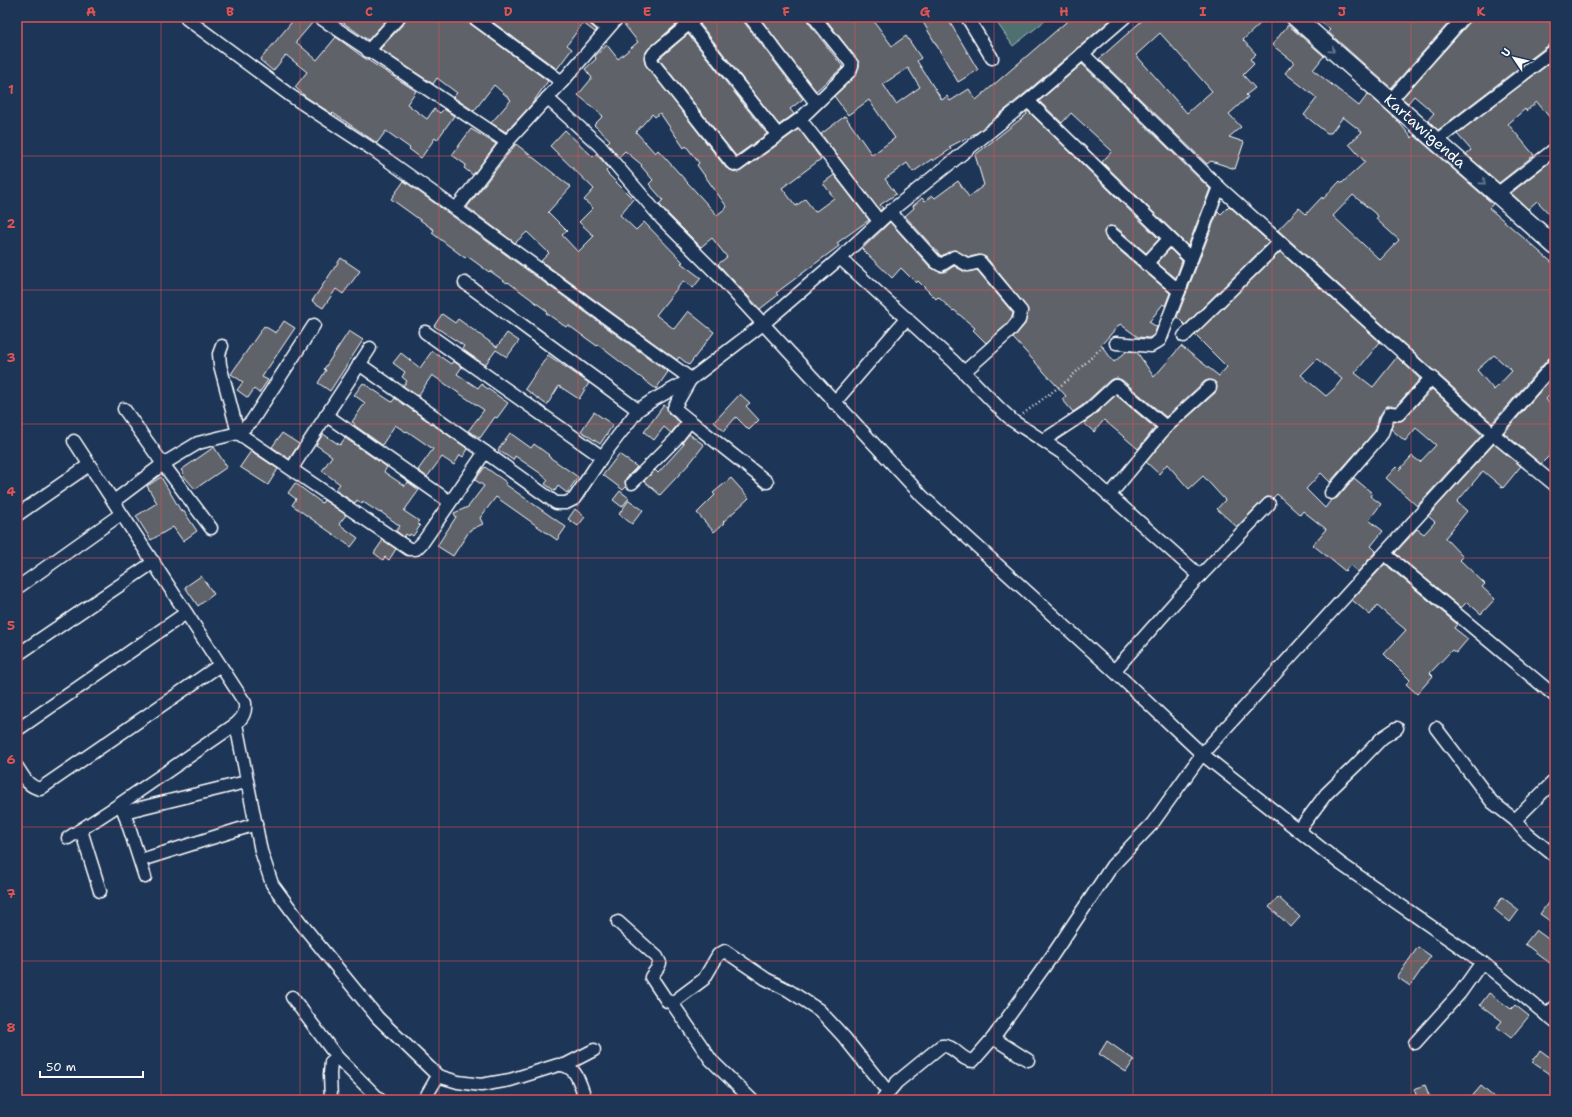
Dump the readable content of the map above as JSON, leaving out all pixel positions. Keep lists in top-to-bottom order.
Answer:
{
  "streets": {
    "street": ["Kartawigenda"]
  },
  "one_way": ["Kartawigenda"],
  "scale_bar": "50 m",
  "north": "top left",
  "grid": {
    "columns": [
      "A",
      "B",
      "C",
      "D",
      "E",
      "F",
      "G",
      "H",
      "I",
      "J",
      "K"
    ],
    "rows": [
      "1",
      "2",
      "3",
      "4",
      "5",
      "6",
      "7",
      "8"
    ]
  }
}
